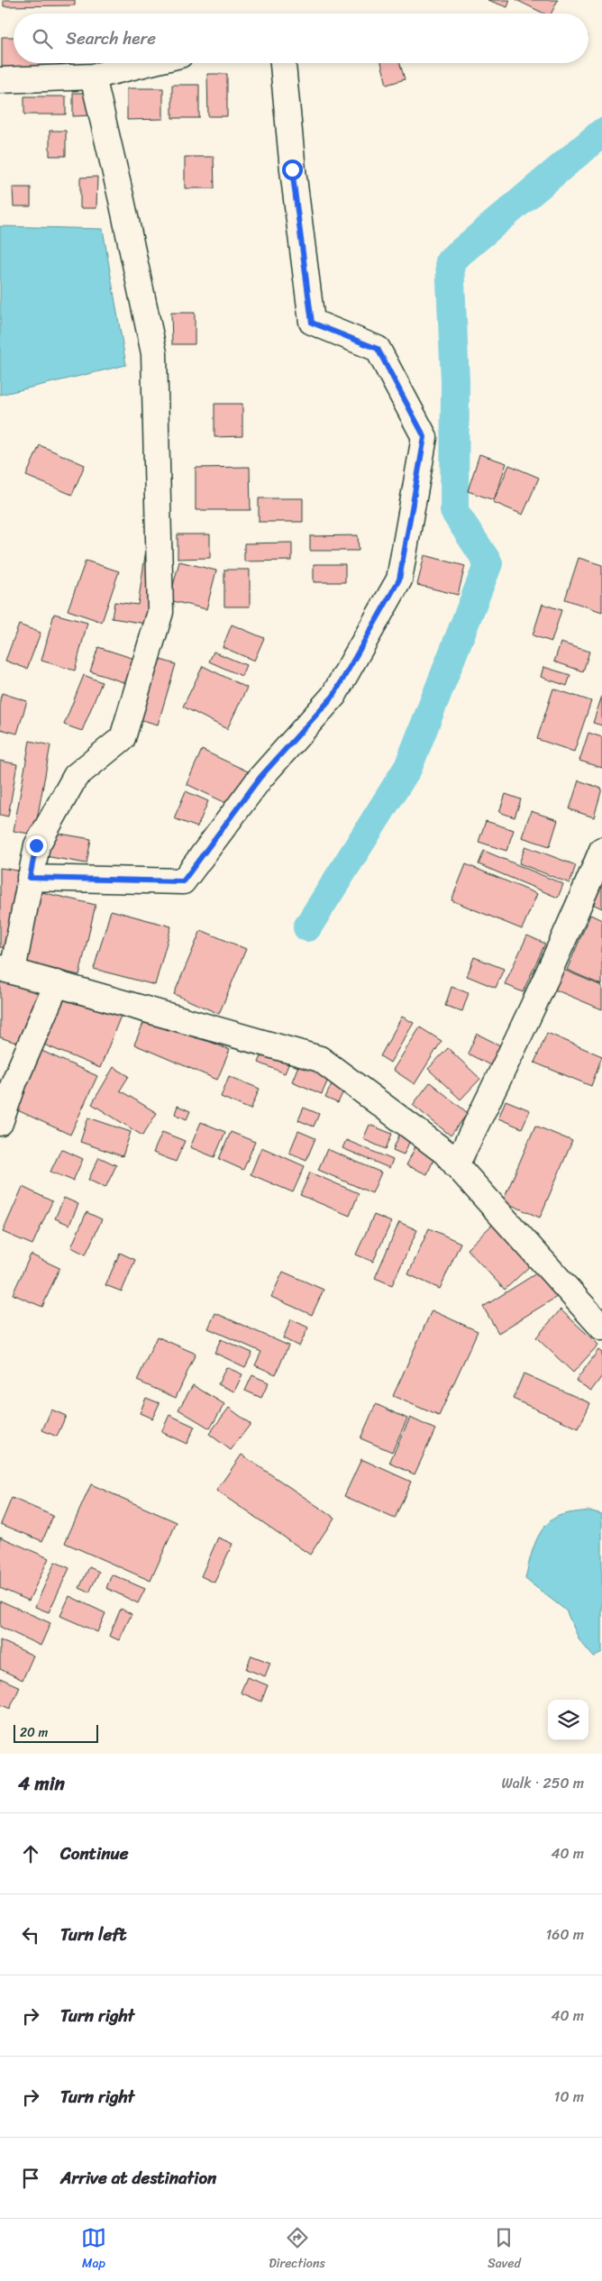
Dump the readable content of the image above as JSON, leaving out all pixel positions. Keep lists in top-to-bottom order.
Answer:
{
  "scale_bar": "20 m",
  "page": {
    "search": "Search here",
    "scale": "20 m",
    "heading": ["4 min", "Walk · 250 m"],
    "list": [
      ["Continue", "40 m"],
      ["Turn left", "160 m"],
      ["Turn right", "40 m"],
      ["Turn right", "10 m"],
      "Arrive at destination"
    ],
    "nav": ["Map", "Directions", "Saved"]
  }
}
